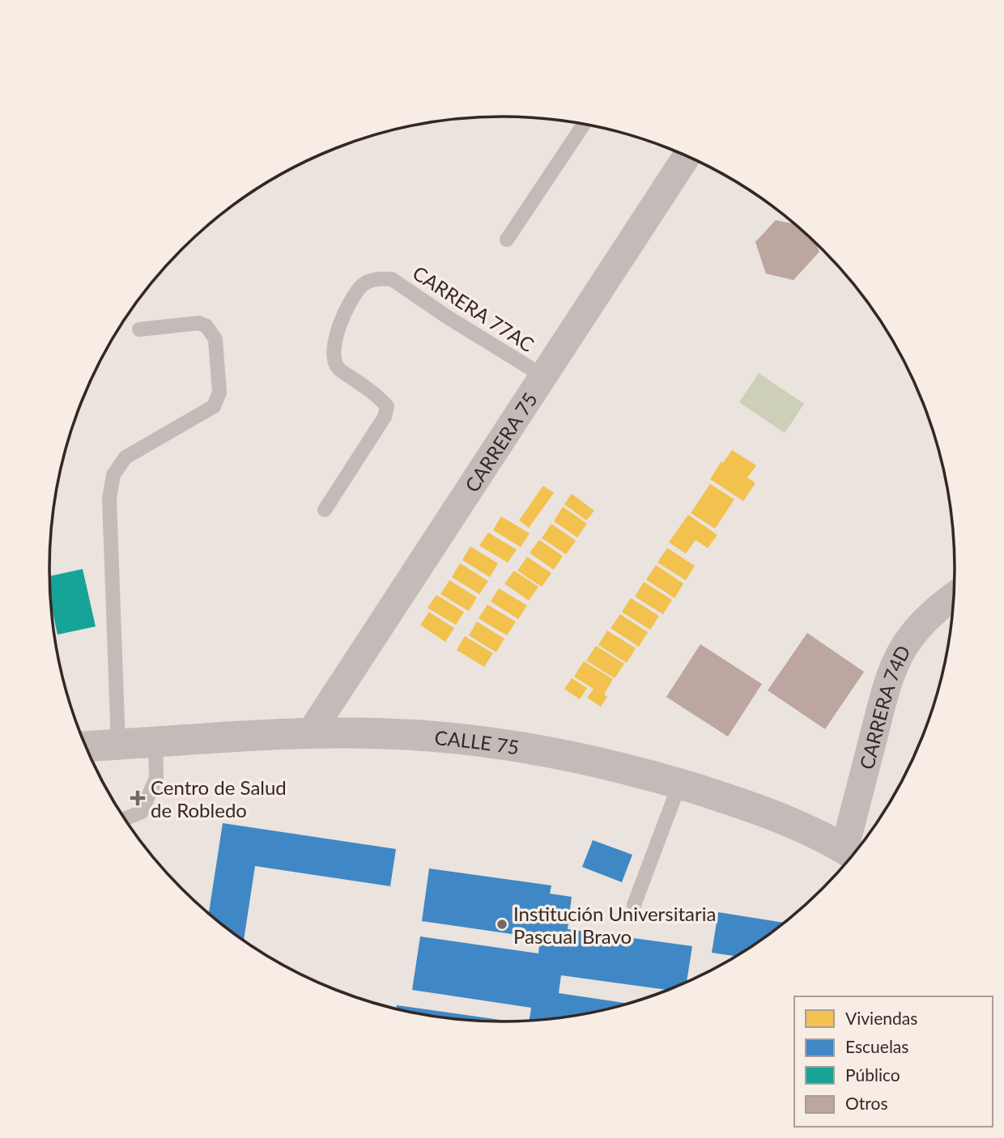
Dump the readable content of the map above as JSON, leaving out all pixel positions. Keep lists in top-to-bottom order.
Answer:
{
  "streets": {
    "street": ["CARRERA 75", "CARRERA 74D", "CALLE 75"],
    "lane": ["CARRERA 77AC"]
  },
  "crossings": [
    ["CARRERA 77AC", "CARRERA 75"],
    ["CARRERA 75", "CALLE 75"],
    ["CARRERA 74D", "CALLE 75"]
  ],
  "places": {
    "health": ["Centro de Salud de Robledo"],
    "other": ["Institución Universitaria Pascual Bravo"]
  },
  "legend": [
    "Viviendas",
    "Escuelas",
    "Público",
    "Otros"
  ]
}
